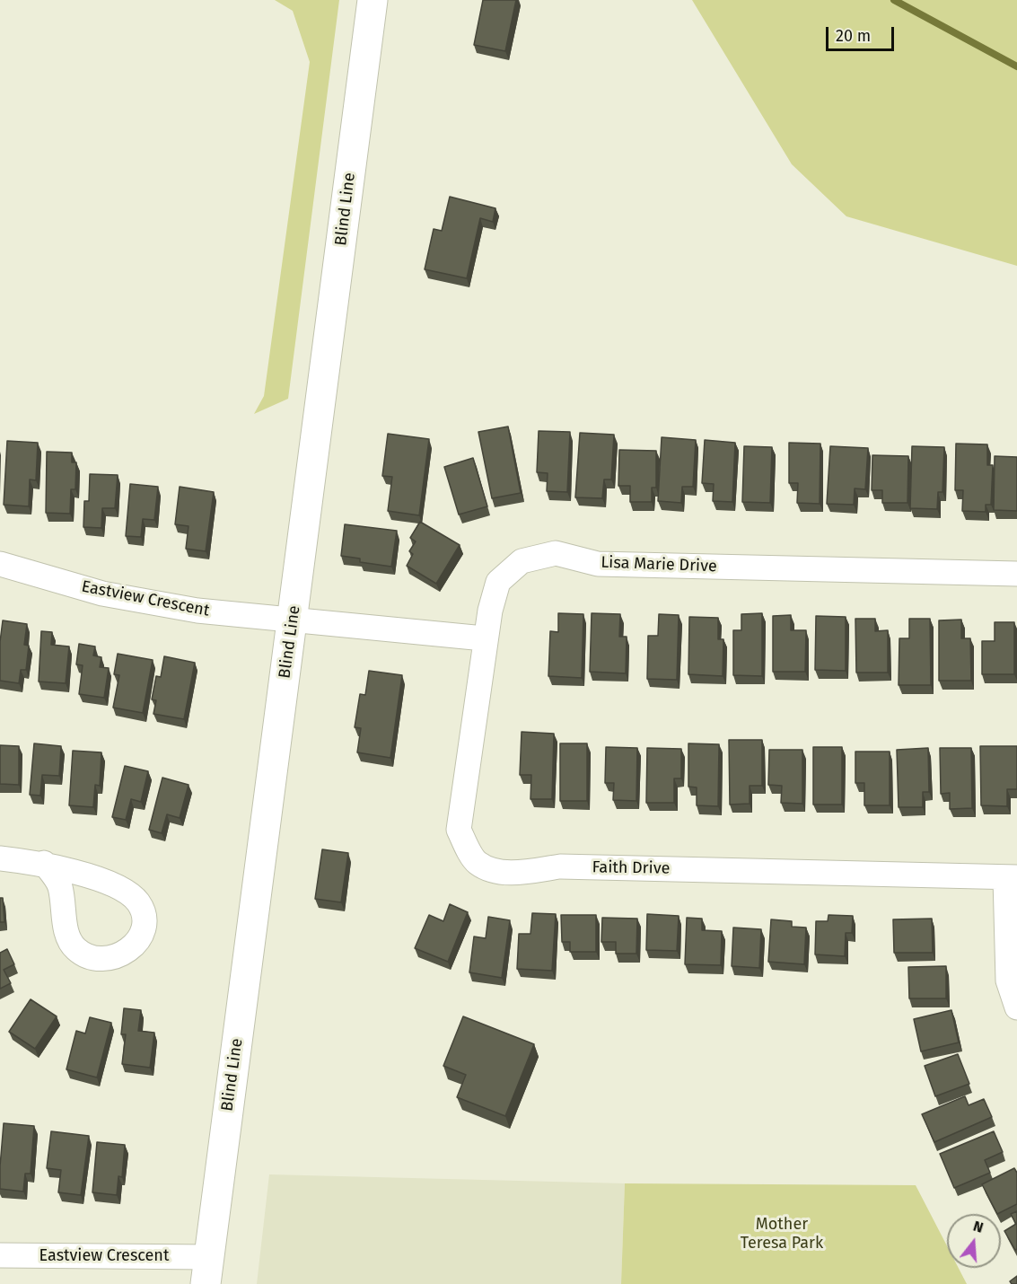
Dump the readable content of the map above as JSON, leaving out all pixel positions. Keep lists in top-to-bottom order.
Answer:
{
  "streets": {
    "street": [
      "Blind Line",
      "Lisa Marie Drive",
      "Eastview Crescent",
      "Faith Drive"
    ]
  },
  "crossings": [
    ["Blind Line", "Eastview Crescent"],
    ["Lisa Marie Drive", "Faith Drive"]
  ],
  "parks": ["Mother Teresa Park"],
  "scale_bar": "20 m",
  "north": "top"
}
